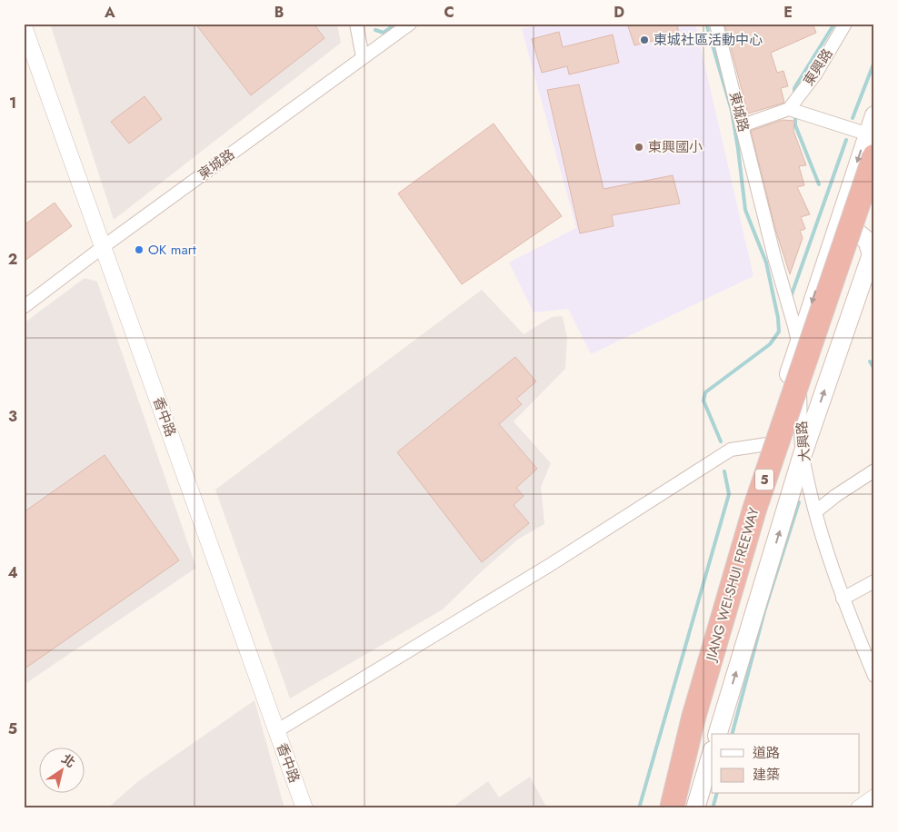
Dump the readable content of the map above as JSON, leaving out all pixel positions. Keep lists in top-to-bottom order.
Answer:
{
  "streets": {
    "highway": ["5", "JIANG WEI-SHUI FREEWAY"],
    "street": [
      "東興路",
      "東城路",
      "香中路",
      "大興路"
    ]
  },
  "crossings": [
    ["東城路", "香中路"],
    ["東城路", "大興路"]
  ],
  "places": ["東城社區活動中心", "東興國小", "OK mart"],
  "legend": ["道路", "建築"],
  "north": "top right",
  "grid": {
    "columns": [
      "A",
      "B",
      "C",
      "D",
      "E"
    ],
    "rows": [
      "1",
      "2",
      "3",
      "4",
      "5"
    ]
  }
}
